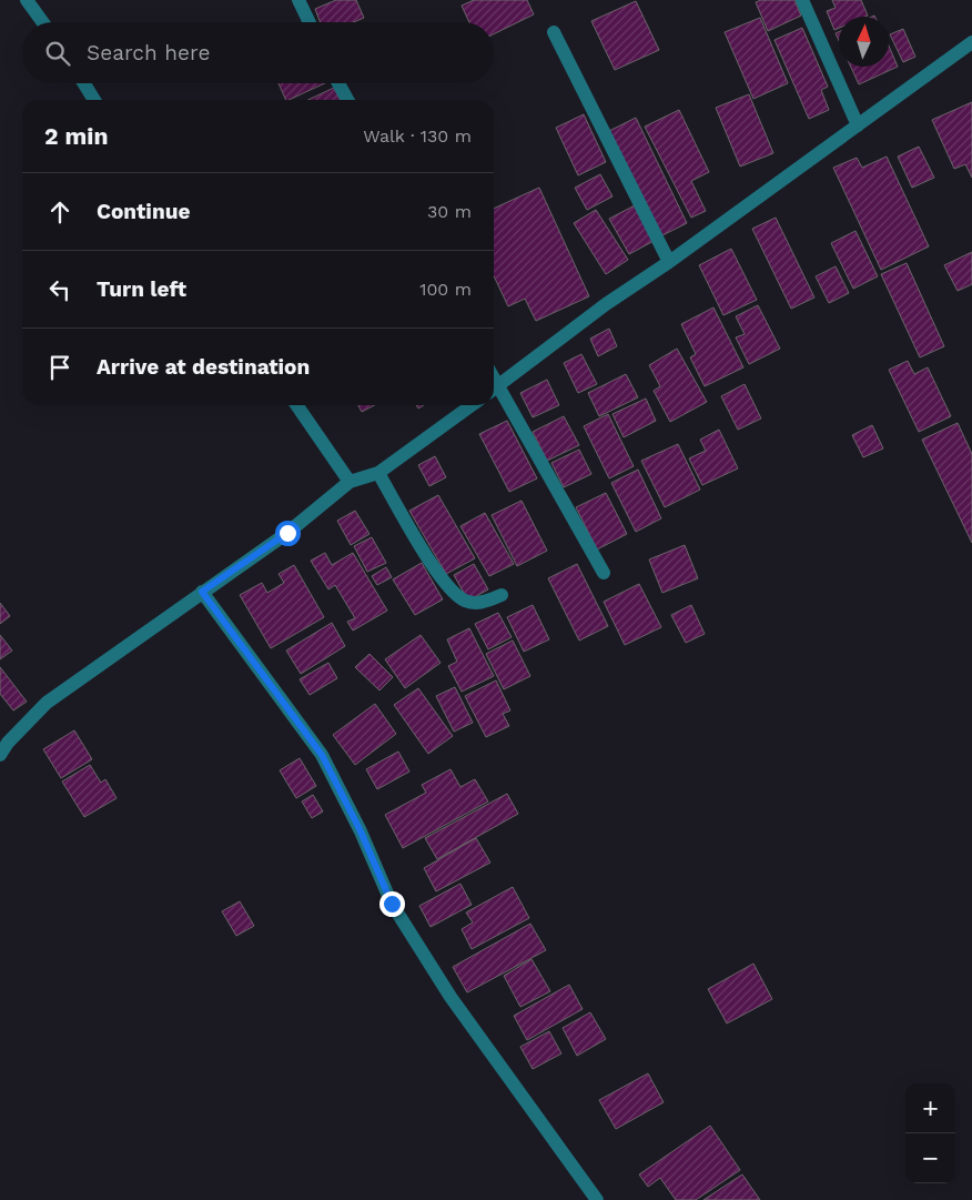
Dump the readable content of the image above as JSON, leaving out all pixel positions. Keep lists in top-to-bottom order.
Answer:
{
  "north": "top",
  "page": {
    "search": "Search here",
    "heading": ["2 min", "Walk · 130 m"],
    "list": [
      ["Continue", "30 m"],
      ["Turn left", "100 m"],
      "Arrive at destination"
    ],
    "map_buttons": ["+", "−"]
  }
}
